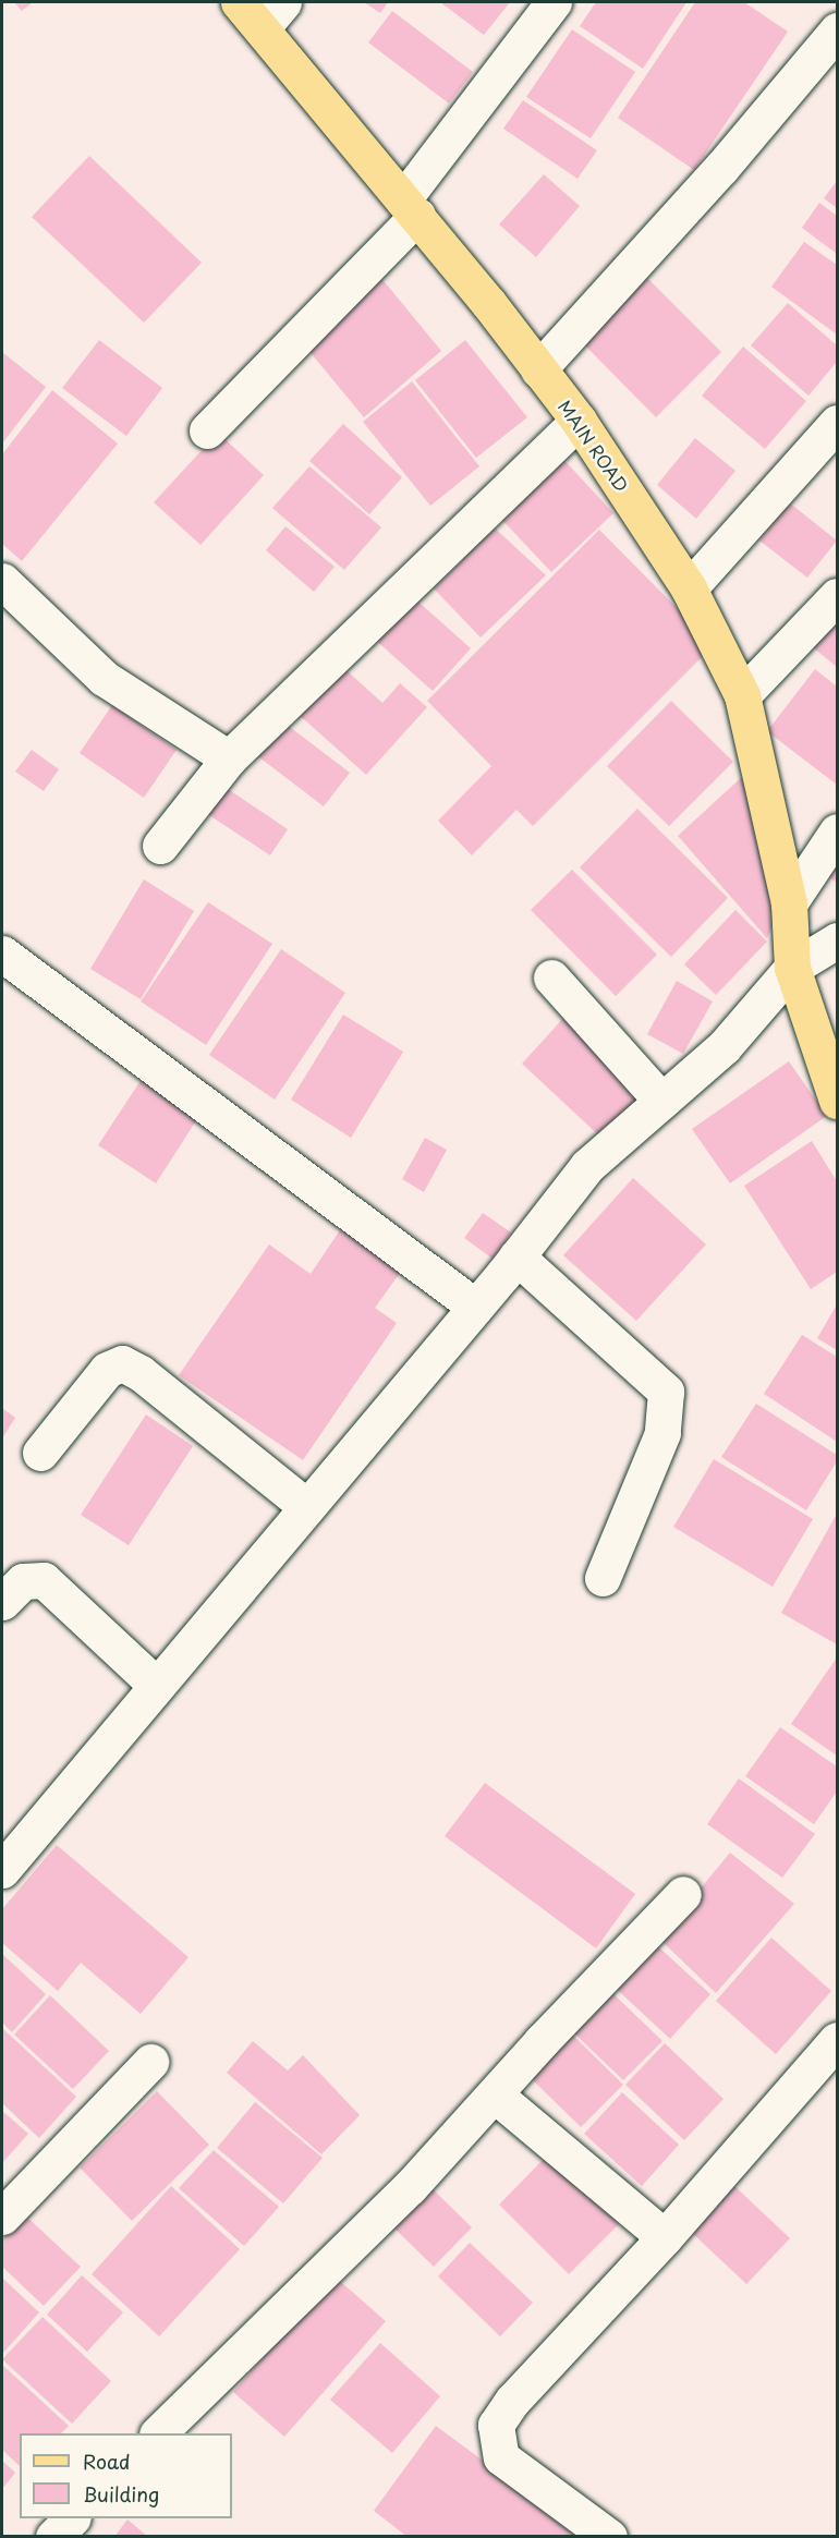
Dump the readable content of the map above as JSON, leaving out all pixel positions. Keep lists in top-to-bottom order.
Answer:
{
  "streets": {
    "main road": ["MAIN ROAD"]
  },
  "legend": ["Road", "Building"]
}
